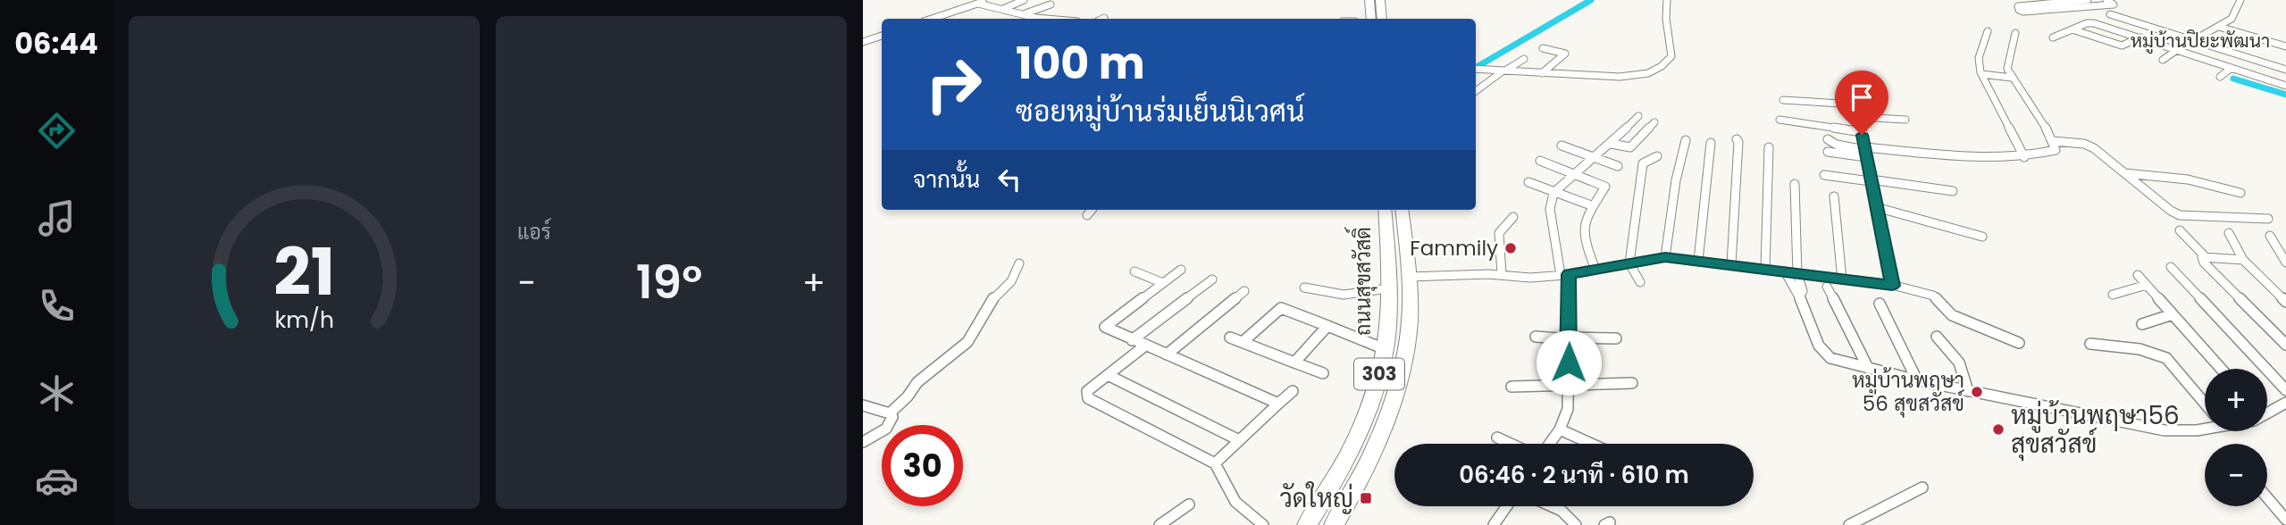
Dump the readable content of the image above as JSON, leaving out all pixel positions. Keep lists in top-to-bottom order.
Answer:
{
  "streets": {
    "main road": ["ถนนสุขสวัสดิ์", "303"]
  },
  "districts": ["หมู่บ้านปิยะพัฒนา"],
  "places": {
    "other": ["Fammily", "หมู่บ้านพฤษา 56 สุขสวัสข์", "หมู่บ้านพฤษา56 สุขสวัสข์"],
    "transit": ["วัดใหญ่"]
  },
  "page": {
    "tabs": "06:44",
    "tile": "แอร์",
    "turn": ["100 m", "ซอยหมู่บ้านร่มเย็นนิเวศน์"],
    "then": "จากนั้น",
    "heat": ["−", "19°", "+"],
    "map_buttons": ["+", "−"],
    "limit": "30",
    "trip": "06:46 · 2 นาที · 610 m",
    "gauge": ["21", "km/h"]
  }
}
